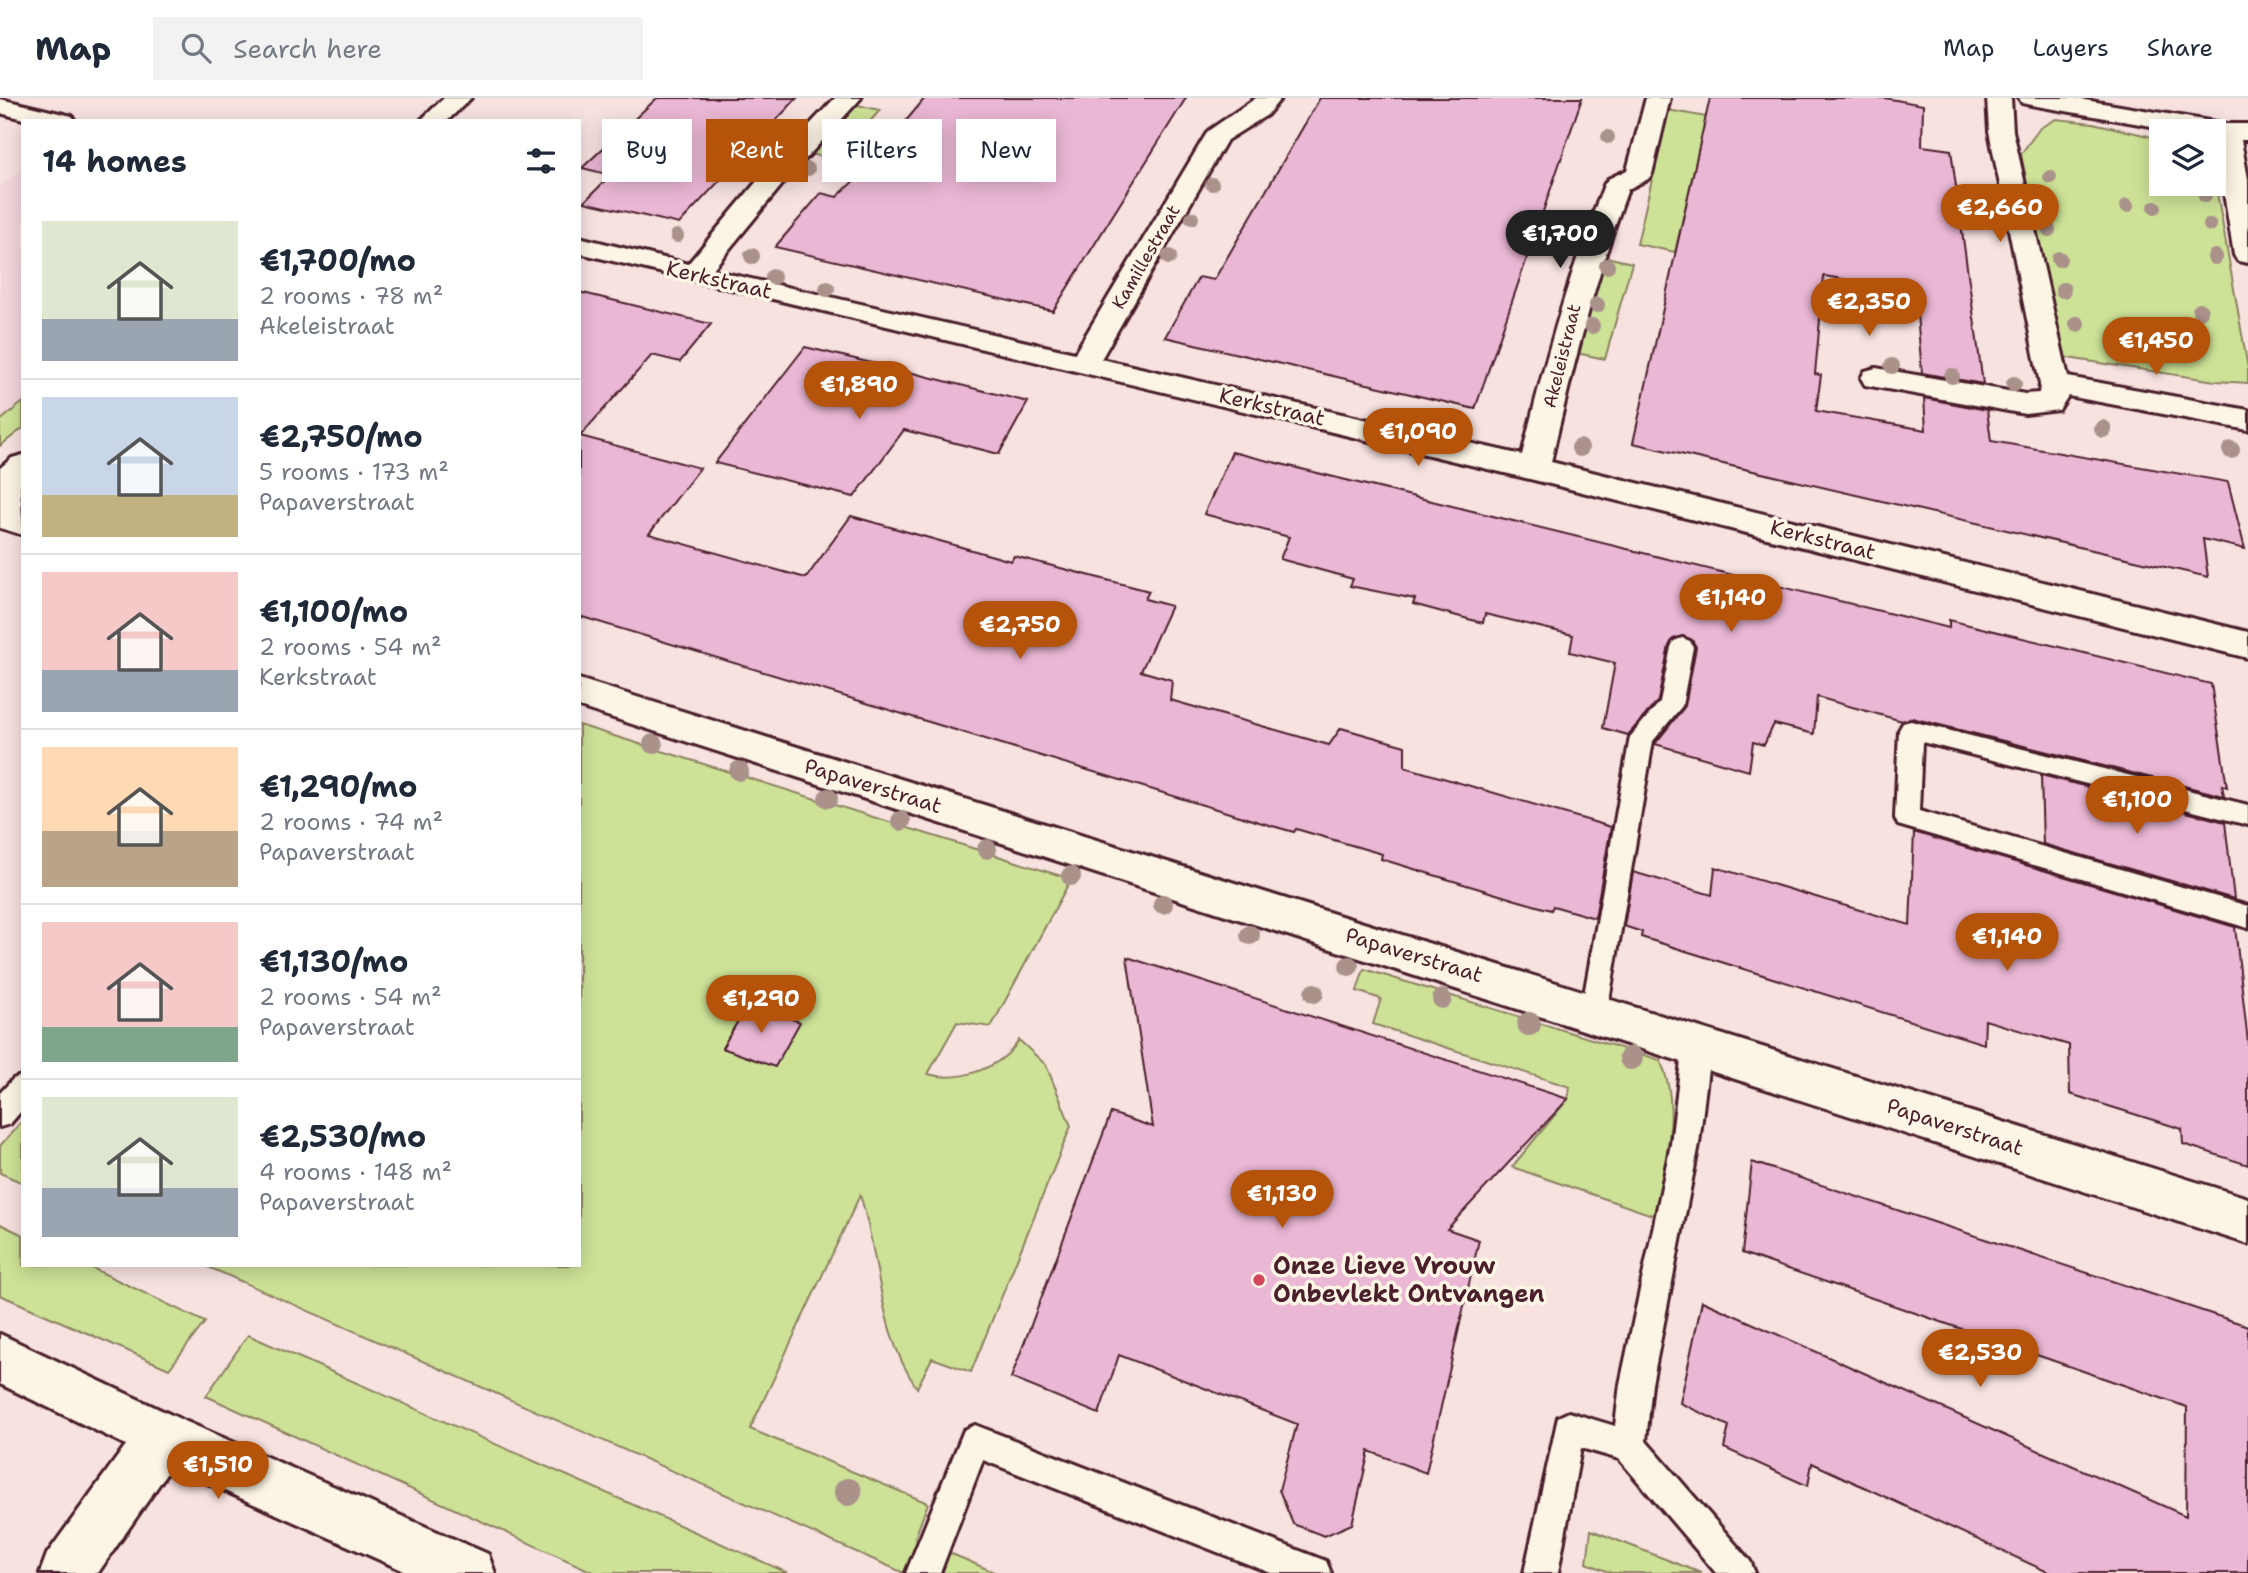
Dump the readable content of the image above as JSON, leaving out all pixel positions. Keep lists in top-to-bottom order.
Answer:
{
  "streets": {
    "street": [
      "Kamillestraat",
      "Kerkstraat",
      "Akeleistraat",
      "Papaverstraat"
    ]
  },
  "crossings": [
    ["Kamillestraat", "Kerkstraat"],
    ["Kerkstraat", "Akeleistraat"]
  ],
  "places": ["Onze Lieve Vrouw Onbevlekt Ontvangen"],
  "page": {
    "header": "Map",
    "search": "Search here",
    "nav": ["Map", "Layers", "Share"],
    "chip": [
      "Buy",
      "Rent",
      "Filters",
      "New"
    ],
    "heading": "14 homes",
    "price": [
      "€2,660",
      "€1,700",
      "€2,350",
      "€1,450",
      "€1,890",
      "€1,090",
      "€1,140",
      "€2,750",
      "€1,100",
      "€1,140",
      "€1,290",
      "€1,130",
      "€2,530",
      "€1,510"
    ],
    "list": [
      {
        "name": "€1,700/mo",
        "note": "2 rooms · 78 m² · Akeleistraat"
      },
      {
        "name": "€2,750/mo",
        "note": "5 rooms · 173 m² · Papaverstraat"
      },
      {
        "name": "€1,100/mo",
        "note": "2 rooms · 54 m² · Kerkstraat"
      },
      {
        "name": "€1,290/mo",
        "note": "2 rooms · 74 m² · Papaverstraat"
      },
      {
        "name": "€1,130/mo",
        "note": "2 rooms · 54 m² · Papaverstraat"
      },
      {
        "name": "€2,530/mo",
        "note": "4 rooms · 148 m² · Papaverstraat"
      }
    ]
  }
}
